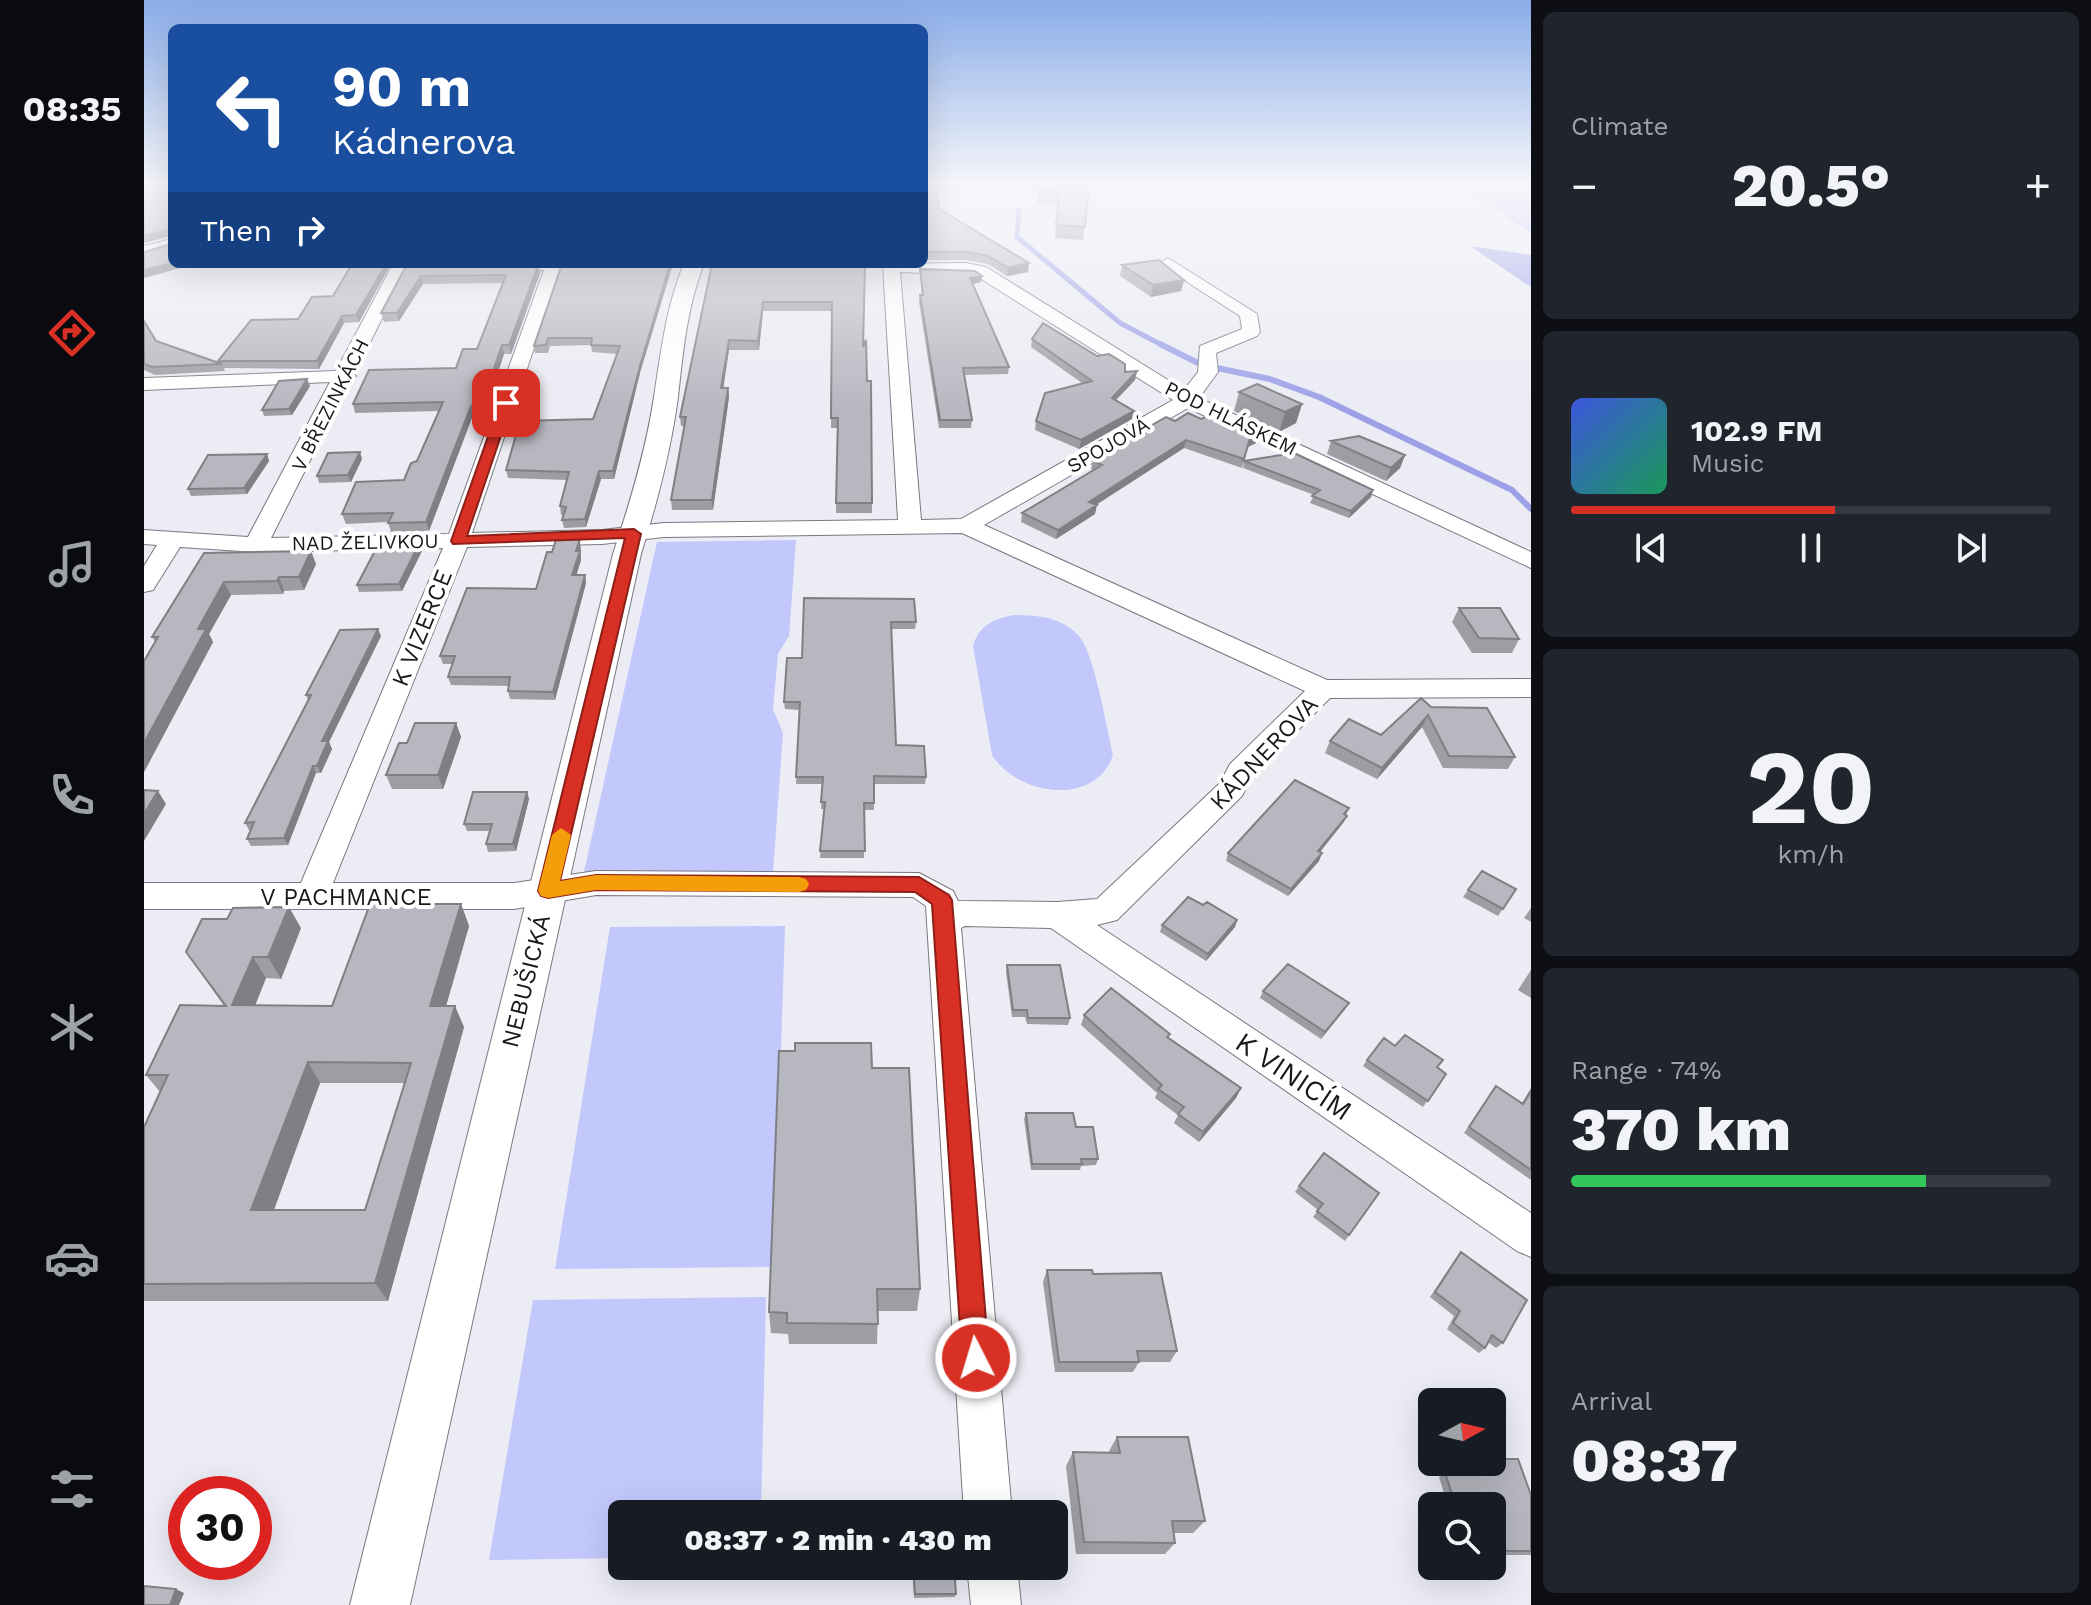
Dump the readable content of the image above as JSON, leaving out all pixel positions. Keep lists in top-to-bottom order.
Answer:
{
  "streets": {
    "street": [
      "V BŘEZINKÁCH",
      "POD HLÁSKEM",
      "SPOJOVÁ",
      "NAD ŽELIVKOU",
      "K VIZERCE",
      "KÁDNEROVA",
      "V PACHMANCE",
      "NEBUŠICKÁ",
      "K VINICÍM"
    ]
  },
  "crossings": [
    ["V BŘEZINKÁCH", "NAD ŽELIVKOU"],
    ["POD HLÁSKEM", "SPOJOVÁ"],
    ["SPOJOVÁ", "KÁDNEROVA"],
    ["NAD ŽELIVKOU", "K VIZERCE"],
    ["NAD ŽELIVKOU", "KÁDNEROVA"],
    ["NAD ŽELIVKOU", "NEBUŠICKÁ"],
    ["K VIZERCE", "V PACHMANCE"],
    ["KÁDNEROVA", "NEBUŠICKÁ"],
    ["KÁDNEROVA", "K VINICÍM"],
    ["V PACHMANCE", "NEBUŠICKÁ"]
  ],
  "north": "right",
  "page": {
    "tabs": "08:35",
    "tile": [
      "Climate",
      ["20", "km/h"],
      ["Range · 74%", "370 km"],
      ["Arrival", "08:37"]
    ],
    "turn": ["90 m", "Kádnerova"],
    "heat": ["−", "20.5°", "+"],
    "then": "Then",
    "song": ["102.9 FM", "Music"],
    "limit": "30",
    "trip": "08:37 · 2 min · 430 m"
  }
}
